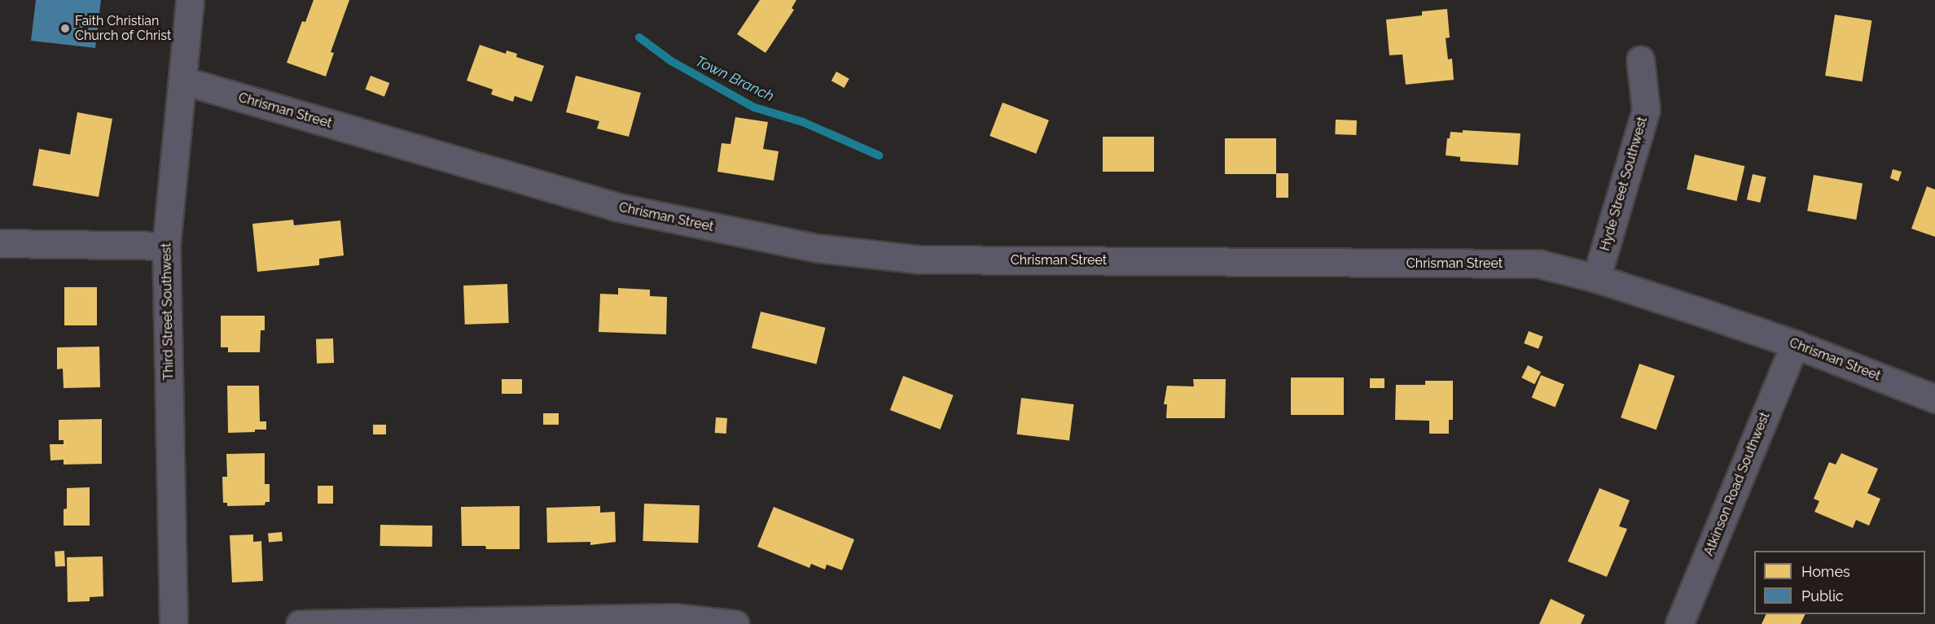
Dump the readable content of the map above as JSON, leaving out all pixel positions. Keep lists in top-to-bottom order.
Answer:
{
  "streets": {
    "street": [
      "Chrisman Street",
      "Hyde Street Southwest",
      "Third Street Southwest",
      "Atkinson Road Southwest"
    ]
  },
  "crossings": [
    ["Chrisman Street", "Hyde Street Southwest"],
    ["Chrisman Street", "Third Street Southwest"],
    ["Chrisman Street", "Atkinson Road Southwest"]
  ],
  "water": ["Town Branch"],
  "places": ["Faith Christian Church of Christ"],
  "legend": ["Homes", "Public"]
}
